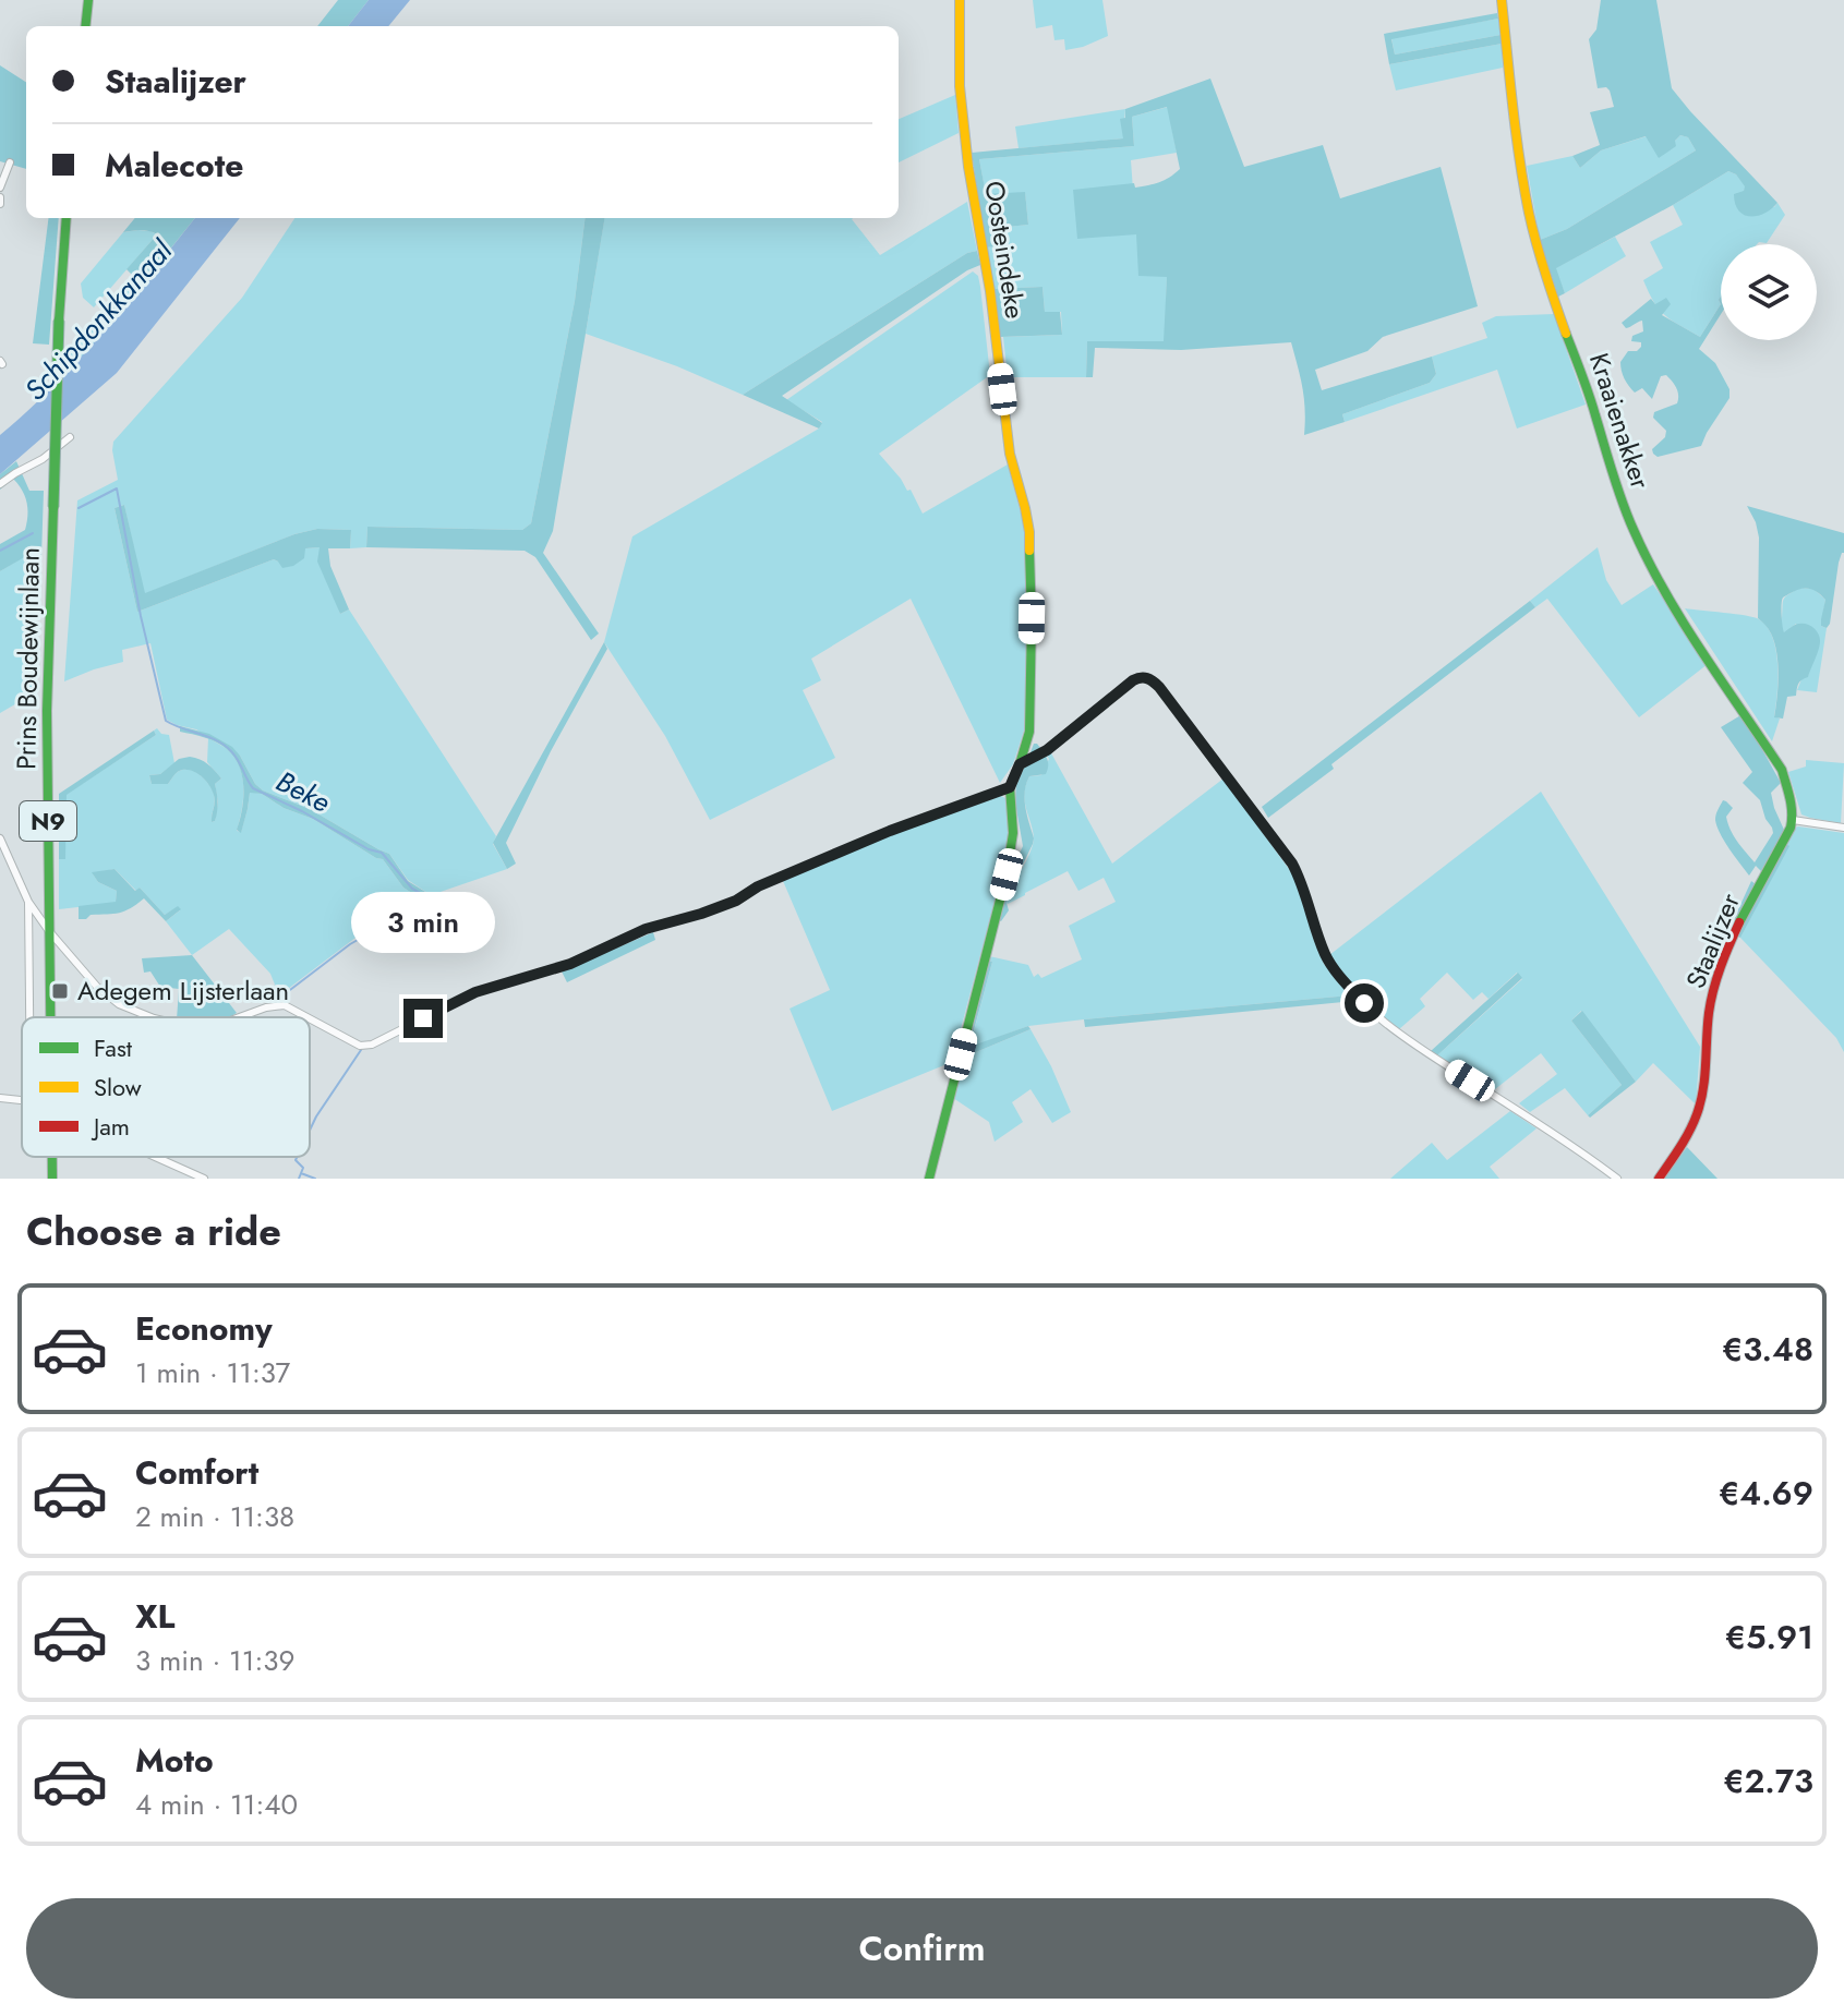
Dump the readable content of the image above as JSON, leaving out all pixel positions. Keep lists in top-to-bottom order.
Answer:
{
  "streets": {
    "street": [
      "Oosteindeke",
      "Kraaienakker",
      "Prins Boudewijnlaan",
      "N9",
      "Staalijzer"
    ]
  },
  "crossings": [
    ["Kraaienakker", "Staalijzer"]
  ],
  "water": ["Schipdonkkanaal", "Beke"],
  "places": {
    "transit": ["Adegem Lijsterlaan"]
  },
  "legend": ["Fast", "Slow", "Jam"],
  "page": {
    "banner": ["Staalijzer", "Malecote"],
    "bubble": "3 min",
    "heading": "Choose a ride",
    "list": [
      {
        "name": "Economy",
        "note": "1 min · 11:37",
        "value": "€3.48"
      },
      {
        "name": "Comfort",
        "note": "2 min · 11:38",
        "value": "€4.69"
      },
      {
        "name": "XL",
        "note": "3 min · 11:39",
        "value": "€5.91"
      },
      {
        "name": "Moto",
        "note": "4 min · 11:40",
        "value": "€2.73"
      }
    ],
    "buttons": "Confirm"
  }
}
